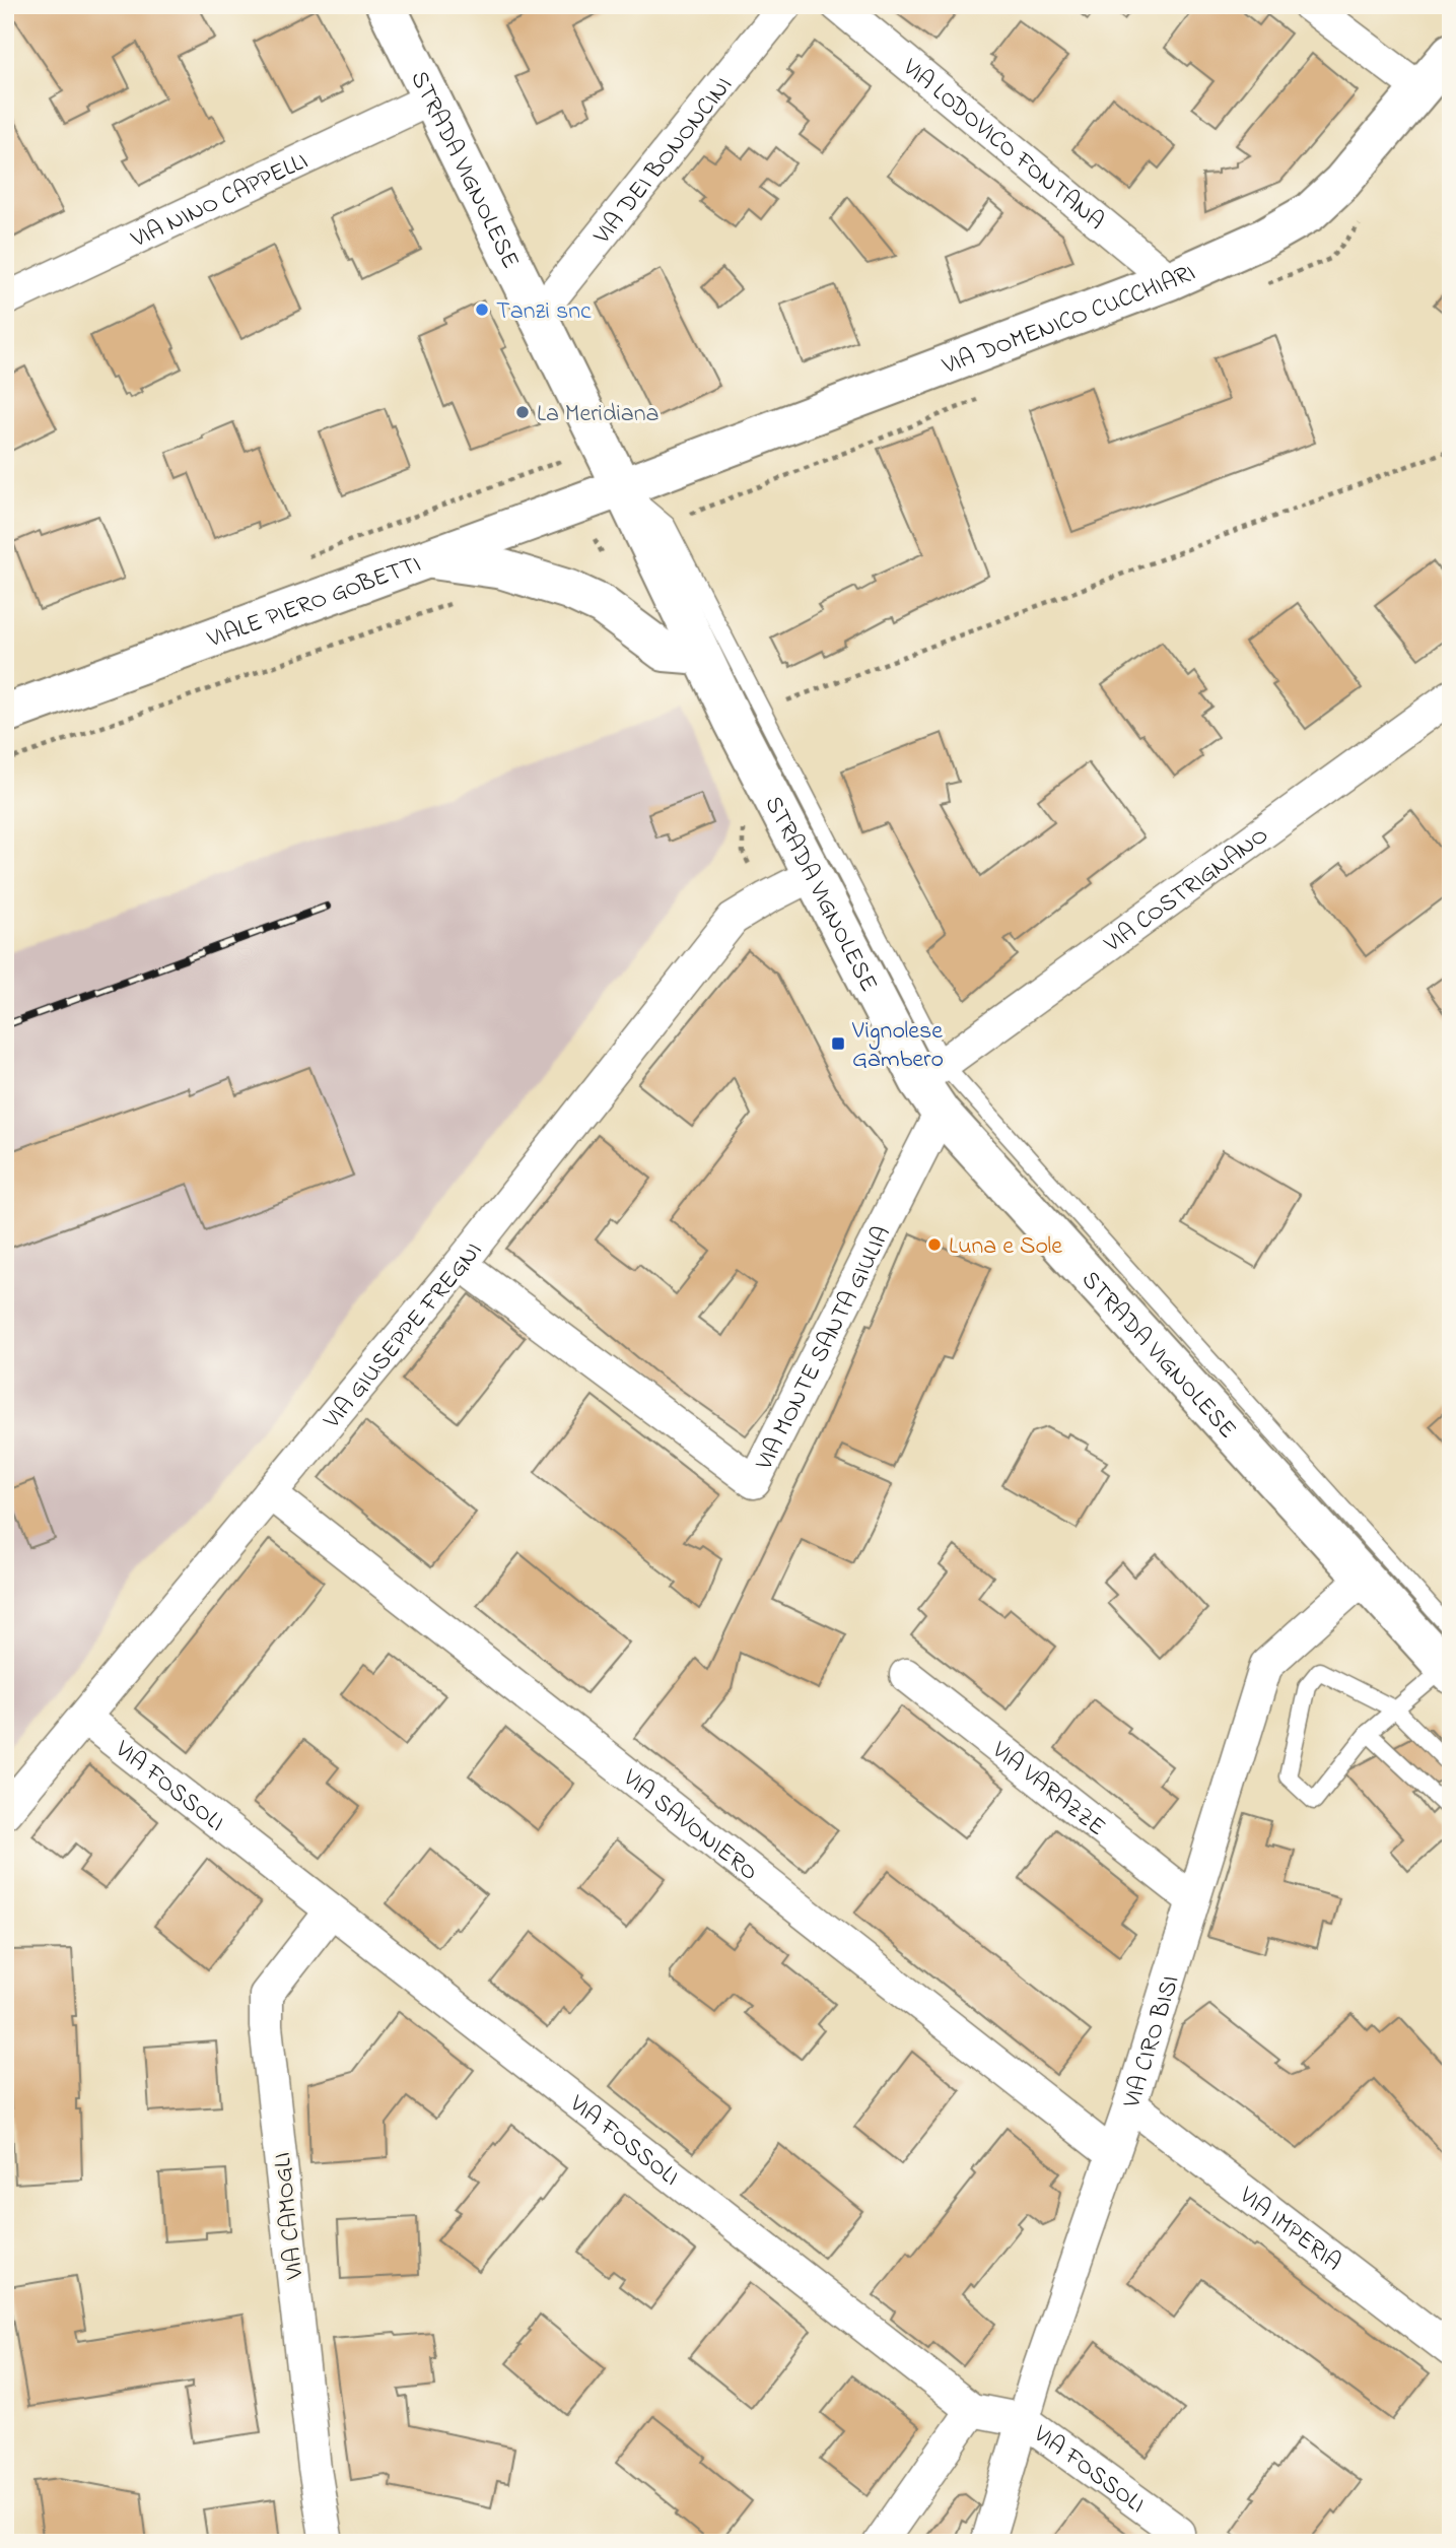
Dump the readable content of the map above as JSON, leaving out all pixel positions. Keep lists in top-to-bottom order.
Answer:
{
  "streets": {
    "main road": ["STRADA VIGNOLESE", "VIA DOMENICO CUCCHIARI", "VIALE PIERO GOBETTI"],
    "street": [
      "VIA LODOVICO FONTANA",
      "VIA DEI BONONCINI",
      "VIA NINO CAPPELLI",
      "VIA COSTRIGNANO",
      "VIA GIUSEPPE FREGNI",
      "VIA MONTE SANTA GIULIA",
      "VIA FOSSOLI",
      "VIA VARAZZE",
      "VIA SAVONIERO",
      "VIA CIRO BISI",
      "VIA CAMOGLI",
      "VIA IMPERIA"
    ]
  },
  "crossings": [
    ["VIA LODOVICO FONTANA", "VIA DOMENICO CUCCHIARI"],
    ["VIA DEI BONONCINI", "STRADA VIGNOLESE"],
    ["STRADA VIGNOLESE", "VIA NINO CAPPELLI"],
    ["STRADA VIGNOLESE", "VIA DOMENICO CUCCHIARI"],
    ["STRADA VIGNOLESE", "VIALE PIERO GOBETTI"],
    ["STRADA VIGNOLESE", "VIA COSTRIGNANO"],
    ["STRADA VIGNOLESE", "VIA GIUSEPPE FREGNI"],
    ["STRADA VIGNOLESE", "VIA MONTE SANTA GIULIA"],
    ["STRADA VIGNOLESE", "VIA CIRO BISI"],
    ["VIA DOMENICO CUCCHIARI", "VIALE PIERO GOBETTI"],
    ["VIA GIUSEPPE FREGNI", "VIA MONTE SANTA GIULIA"],
    ["VIA GIUSEPPE FREGNI", "VIA FOSSOLI"],
    ["VIA GIUSEPPE FREGNI", "VIA SAVONIERO"],
    ["VIA FOSSOLI", "VIA CIRO BISI"],
    ["VIA FOSSOLI", "VIA CAMOGLI"],
    ["VIA VARAZZE", "VIA CIRO BISI"],
    ["VIA SAVONIERO", "VIA CIRO BISI"],
    ["VIA CIRO BISI", "VIA IMPERIA"]
  ],
  "places": {
    "other": ["Tanzi snc", "La Meridiana", "Luna e Sole"],
    "transit": ["Vignolese Gambero"]
  }
}
